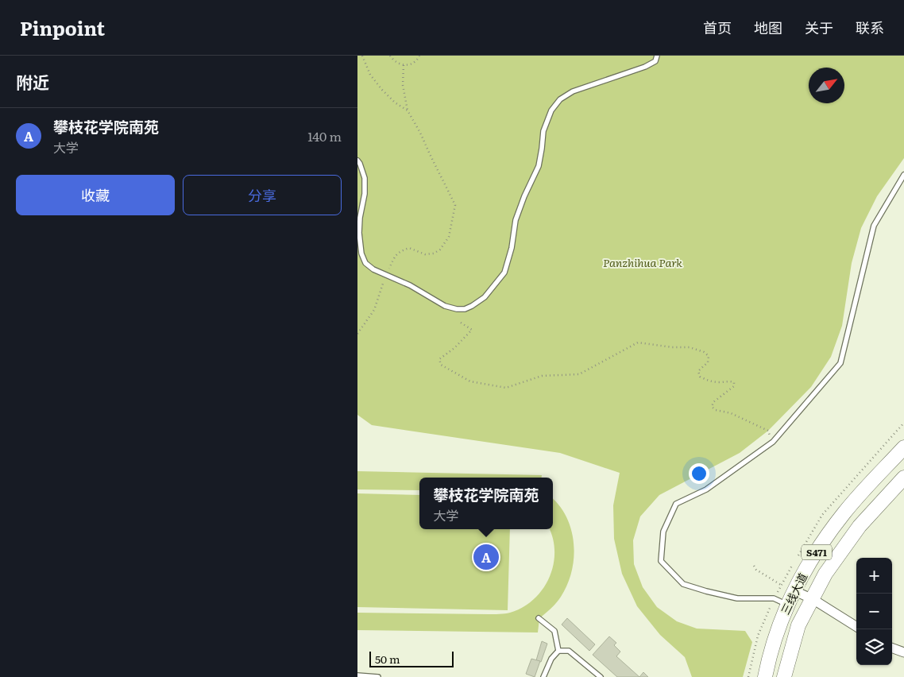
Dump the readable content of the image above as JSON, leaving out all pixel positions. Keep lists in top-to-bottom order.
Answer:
{
  "streets": {
    "main road": ["S471", "三线大道"]
  },
  "parks": ["Panzhihua Park"],
  "scale_bar": "50 m",
  "north": "top right",
  "page": {
    "header": "Pinpoint",
    "nav": [
      "首页",
      "地图",
      "关于",
      "联系"
    ],
    "heading": "附近",
    "list": [
      {
        "mark": "A",
        "name": "攀枝花学院南苑",
        "note": "大学",
        "value": "140 m"
      }
    ],
    "buttons": ["收藏", "分享"],
    "popup": ["攀枝花学院南苑", "大学"],
    "pins": "A",
    "map_buttons": ["+", "−"],
    "scale": "50 m"
  }
}
